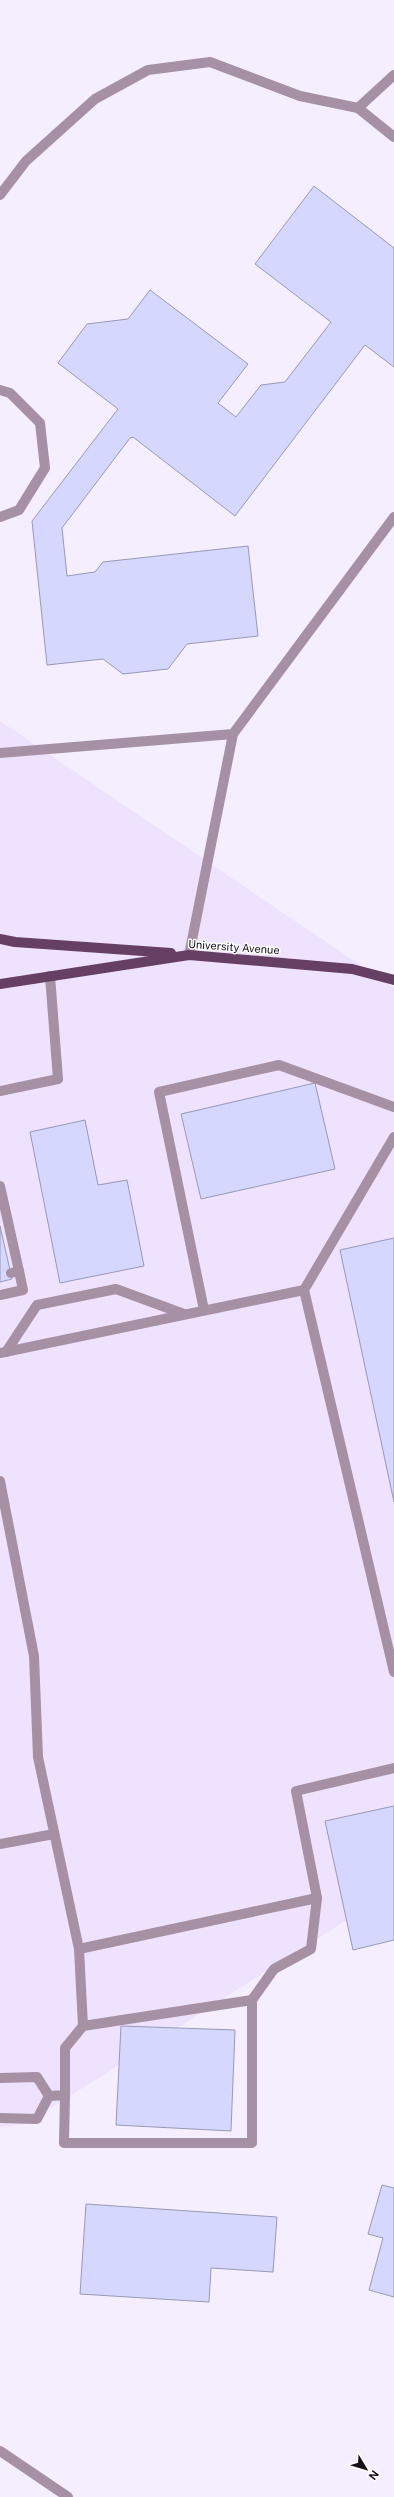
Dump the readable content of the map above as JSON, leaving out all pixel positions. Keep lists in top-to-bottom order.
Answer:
{
  "streets": {
    "main road": ["University Avenue"]
  },
  "north": "bottom right"
}
